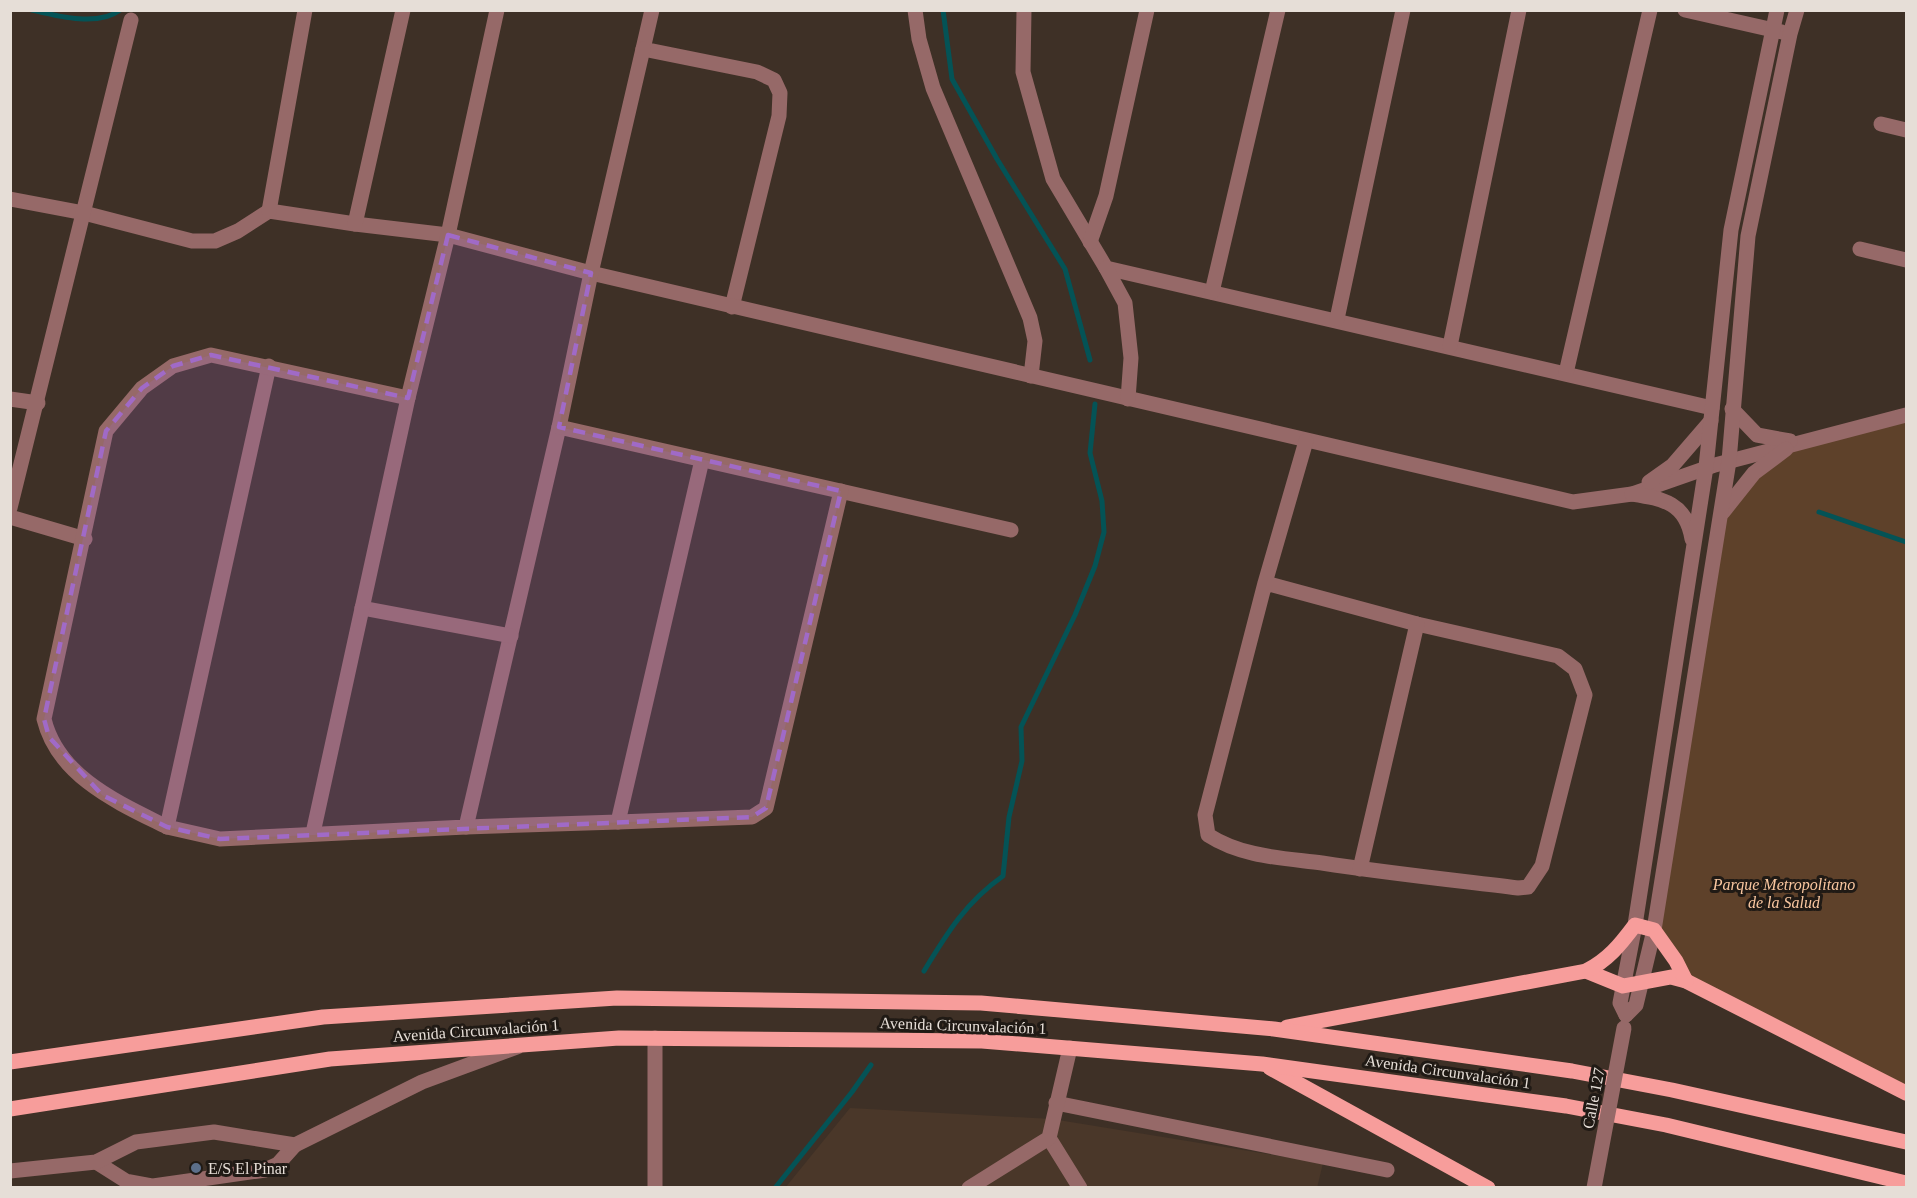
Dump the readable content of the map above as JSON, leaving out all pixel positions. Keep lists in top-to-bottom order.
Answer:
{
  "streets": {
    "main road": ["Avenida Circunvalación 1"],
    "street": ["Calle 127"]
  },
  "parks": ["Parque Metropolitano de la Salud"],
  "places": ["E/S El Pinar"]
}
